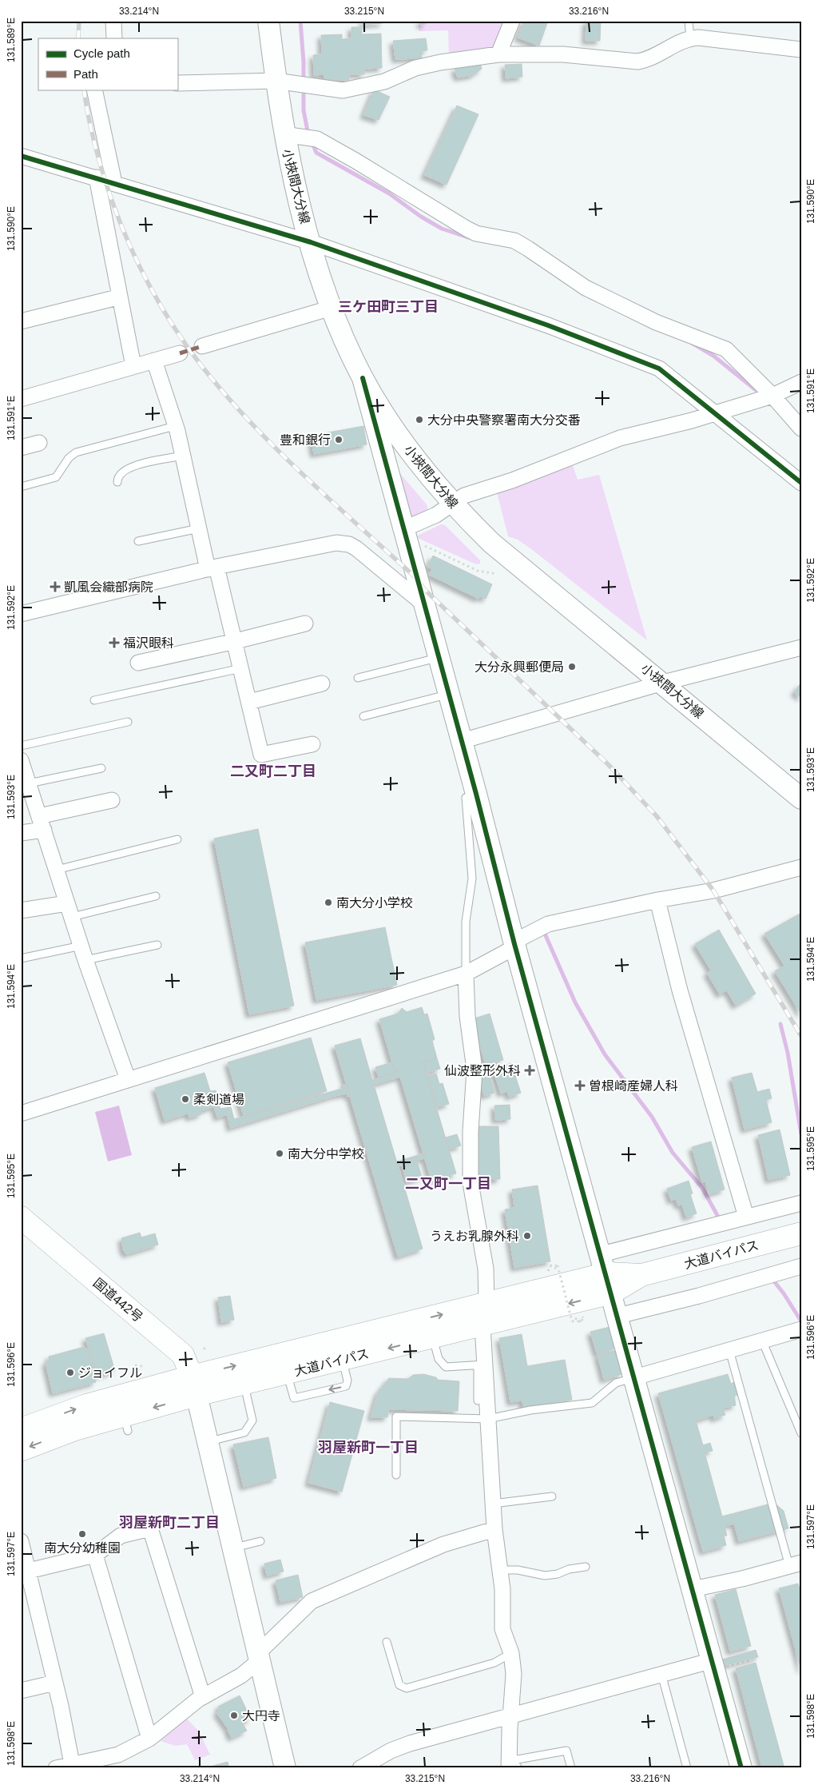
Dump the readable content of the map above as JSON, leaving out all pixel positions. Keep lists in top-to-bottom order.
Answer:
{
  "streets": {
    "highway": ["大道バイパス", "国道442号"],
    "street": ["小挾間大分線"]
  },
  "crossings": [
    ["大道バイパス", "国道442号"]
  ],
  "districts": [
    "三ケ田町三丁目",
    "二又町二丁目",
    "二又町一丁目",
    "羽屋新町一丁目",
    "羽屋新町二丁目"
  ],
  "places": {
    "other": [
      "大分中央警察署南大分交番",
      "豊和銀行",
      "大分永興郵便局",
      "南大分小学校",
      "柔剣道場",
      "南大分中学校",
      "うえお乳腺外科",
      "ジョイフル",
      "南大分幼稚園",
      "大円寺"
    ],
    "health": [
      "凱風会織部病院",
      "福沢眼科",
      "仙波整形外科",
      "曽根崎産婦人科"
    ]
  },
  "legend": ["Cycle path", "Path"],
  "coordinates": [
    "33.214°N",
    "33.215°N",
    "33.216°N",
    "131.589°E",
    "131.590°E",
    "131.591°E",
    "131.592°E",
    "131.593°E",
    "131.594°E",
    "131.595°E",
    "131.596°E",
    "131.597°E",
    "131.598°E"
  ]
}
